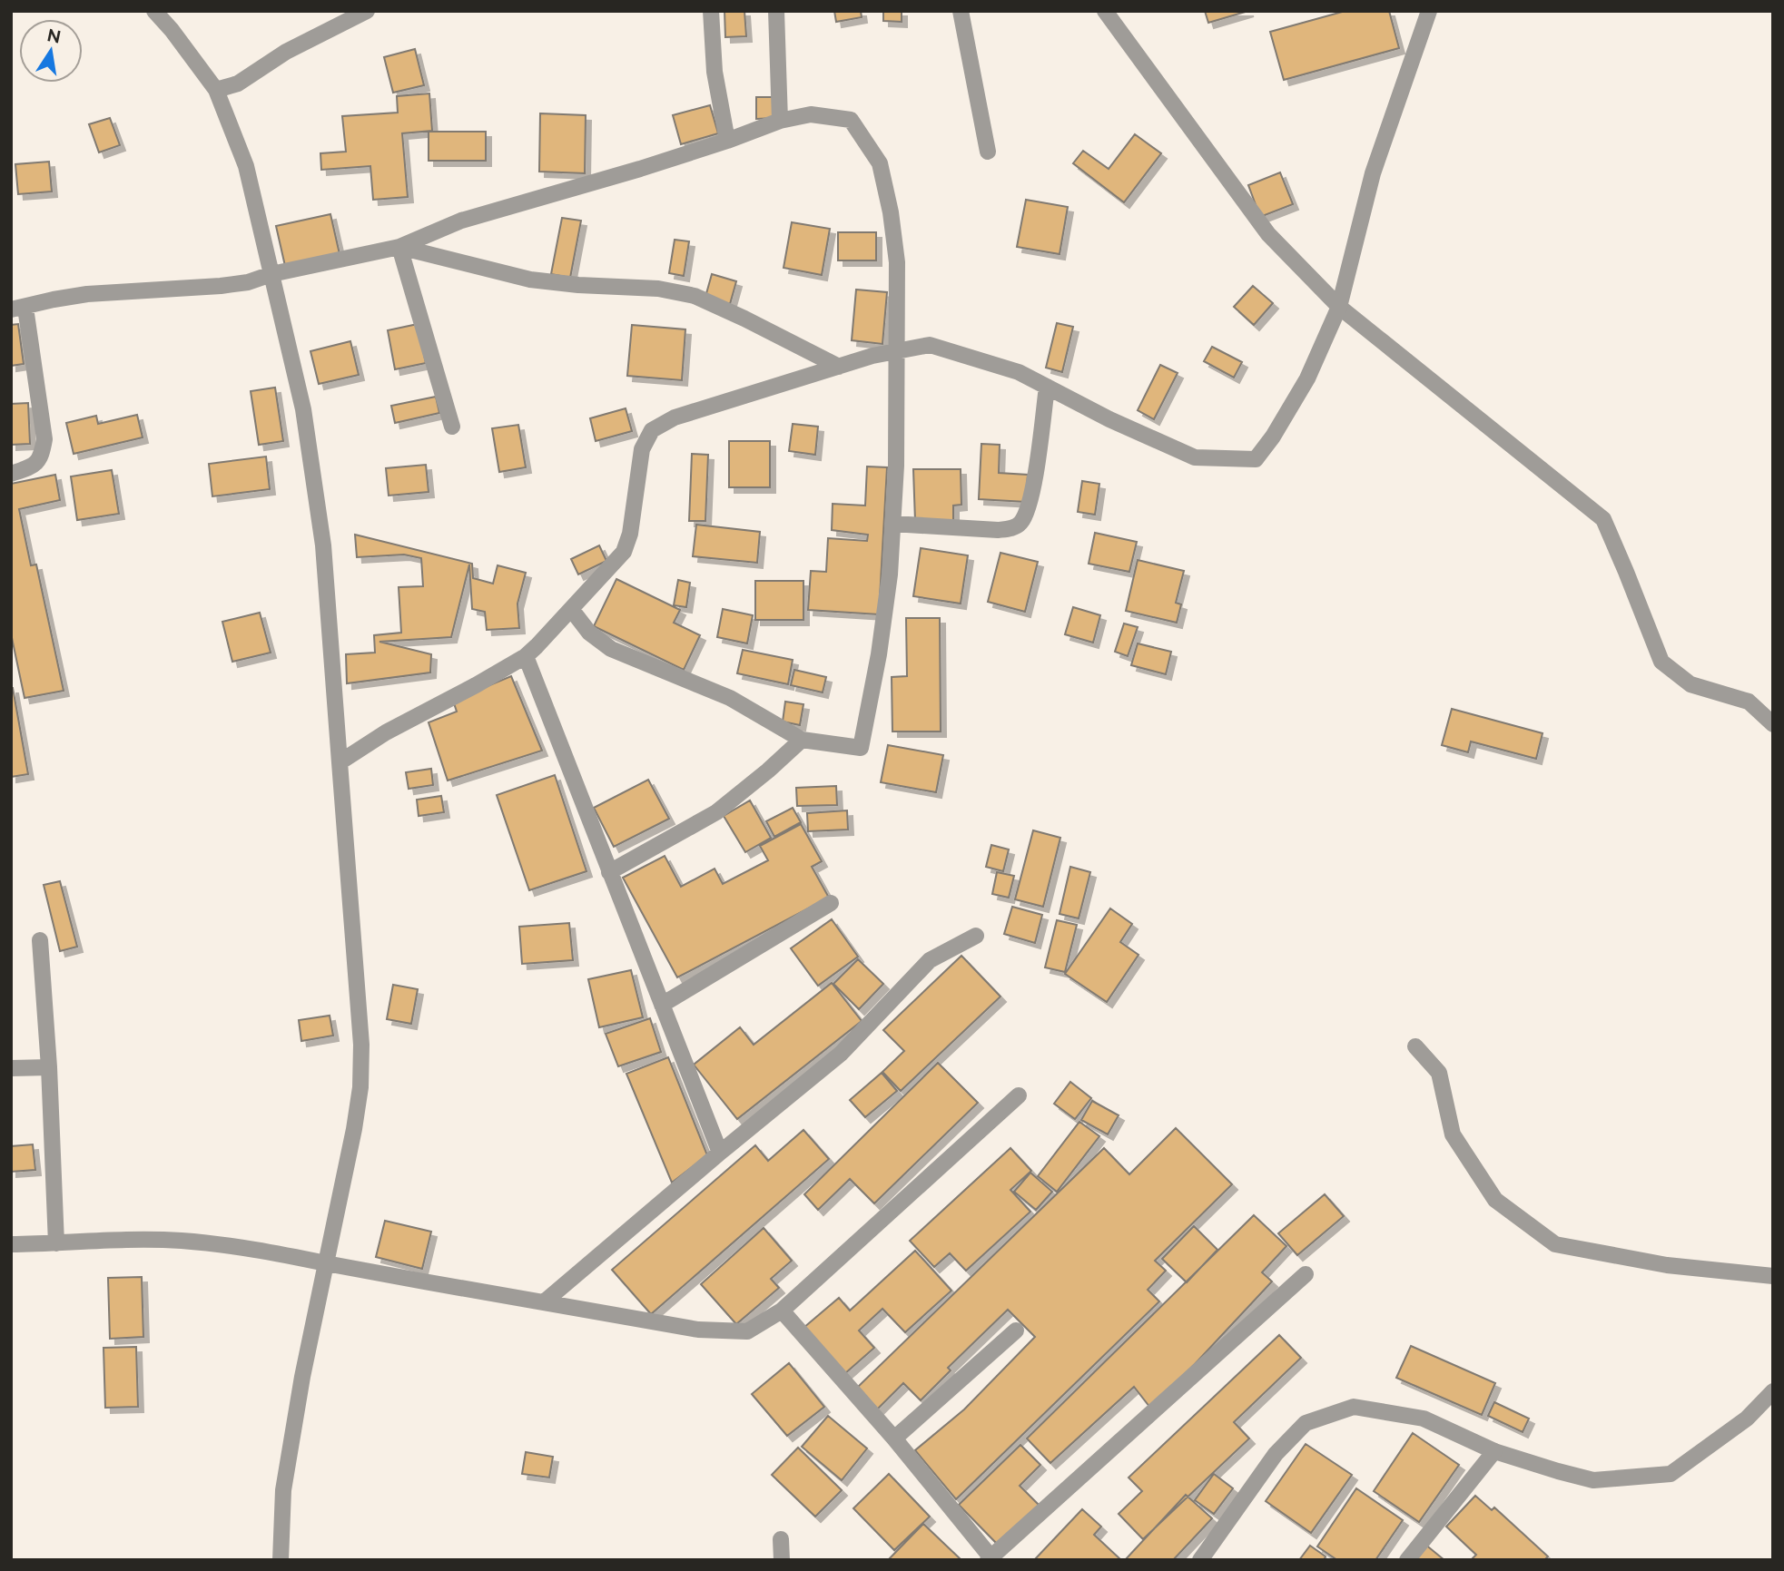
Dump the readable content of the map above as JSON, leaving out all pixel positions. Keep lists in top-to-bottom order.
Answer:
{
  "north": "top"
}
